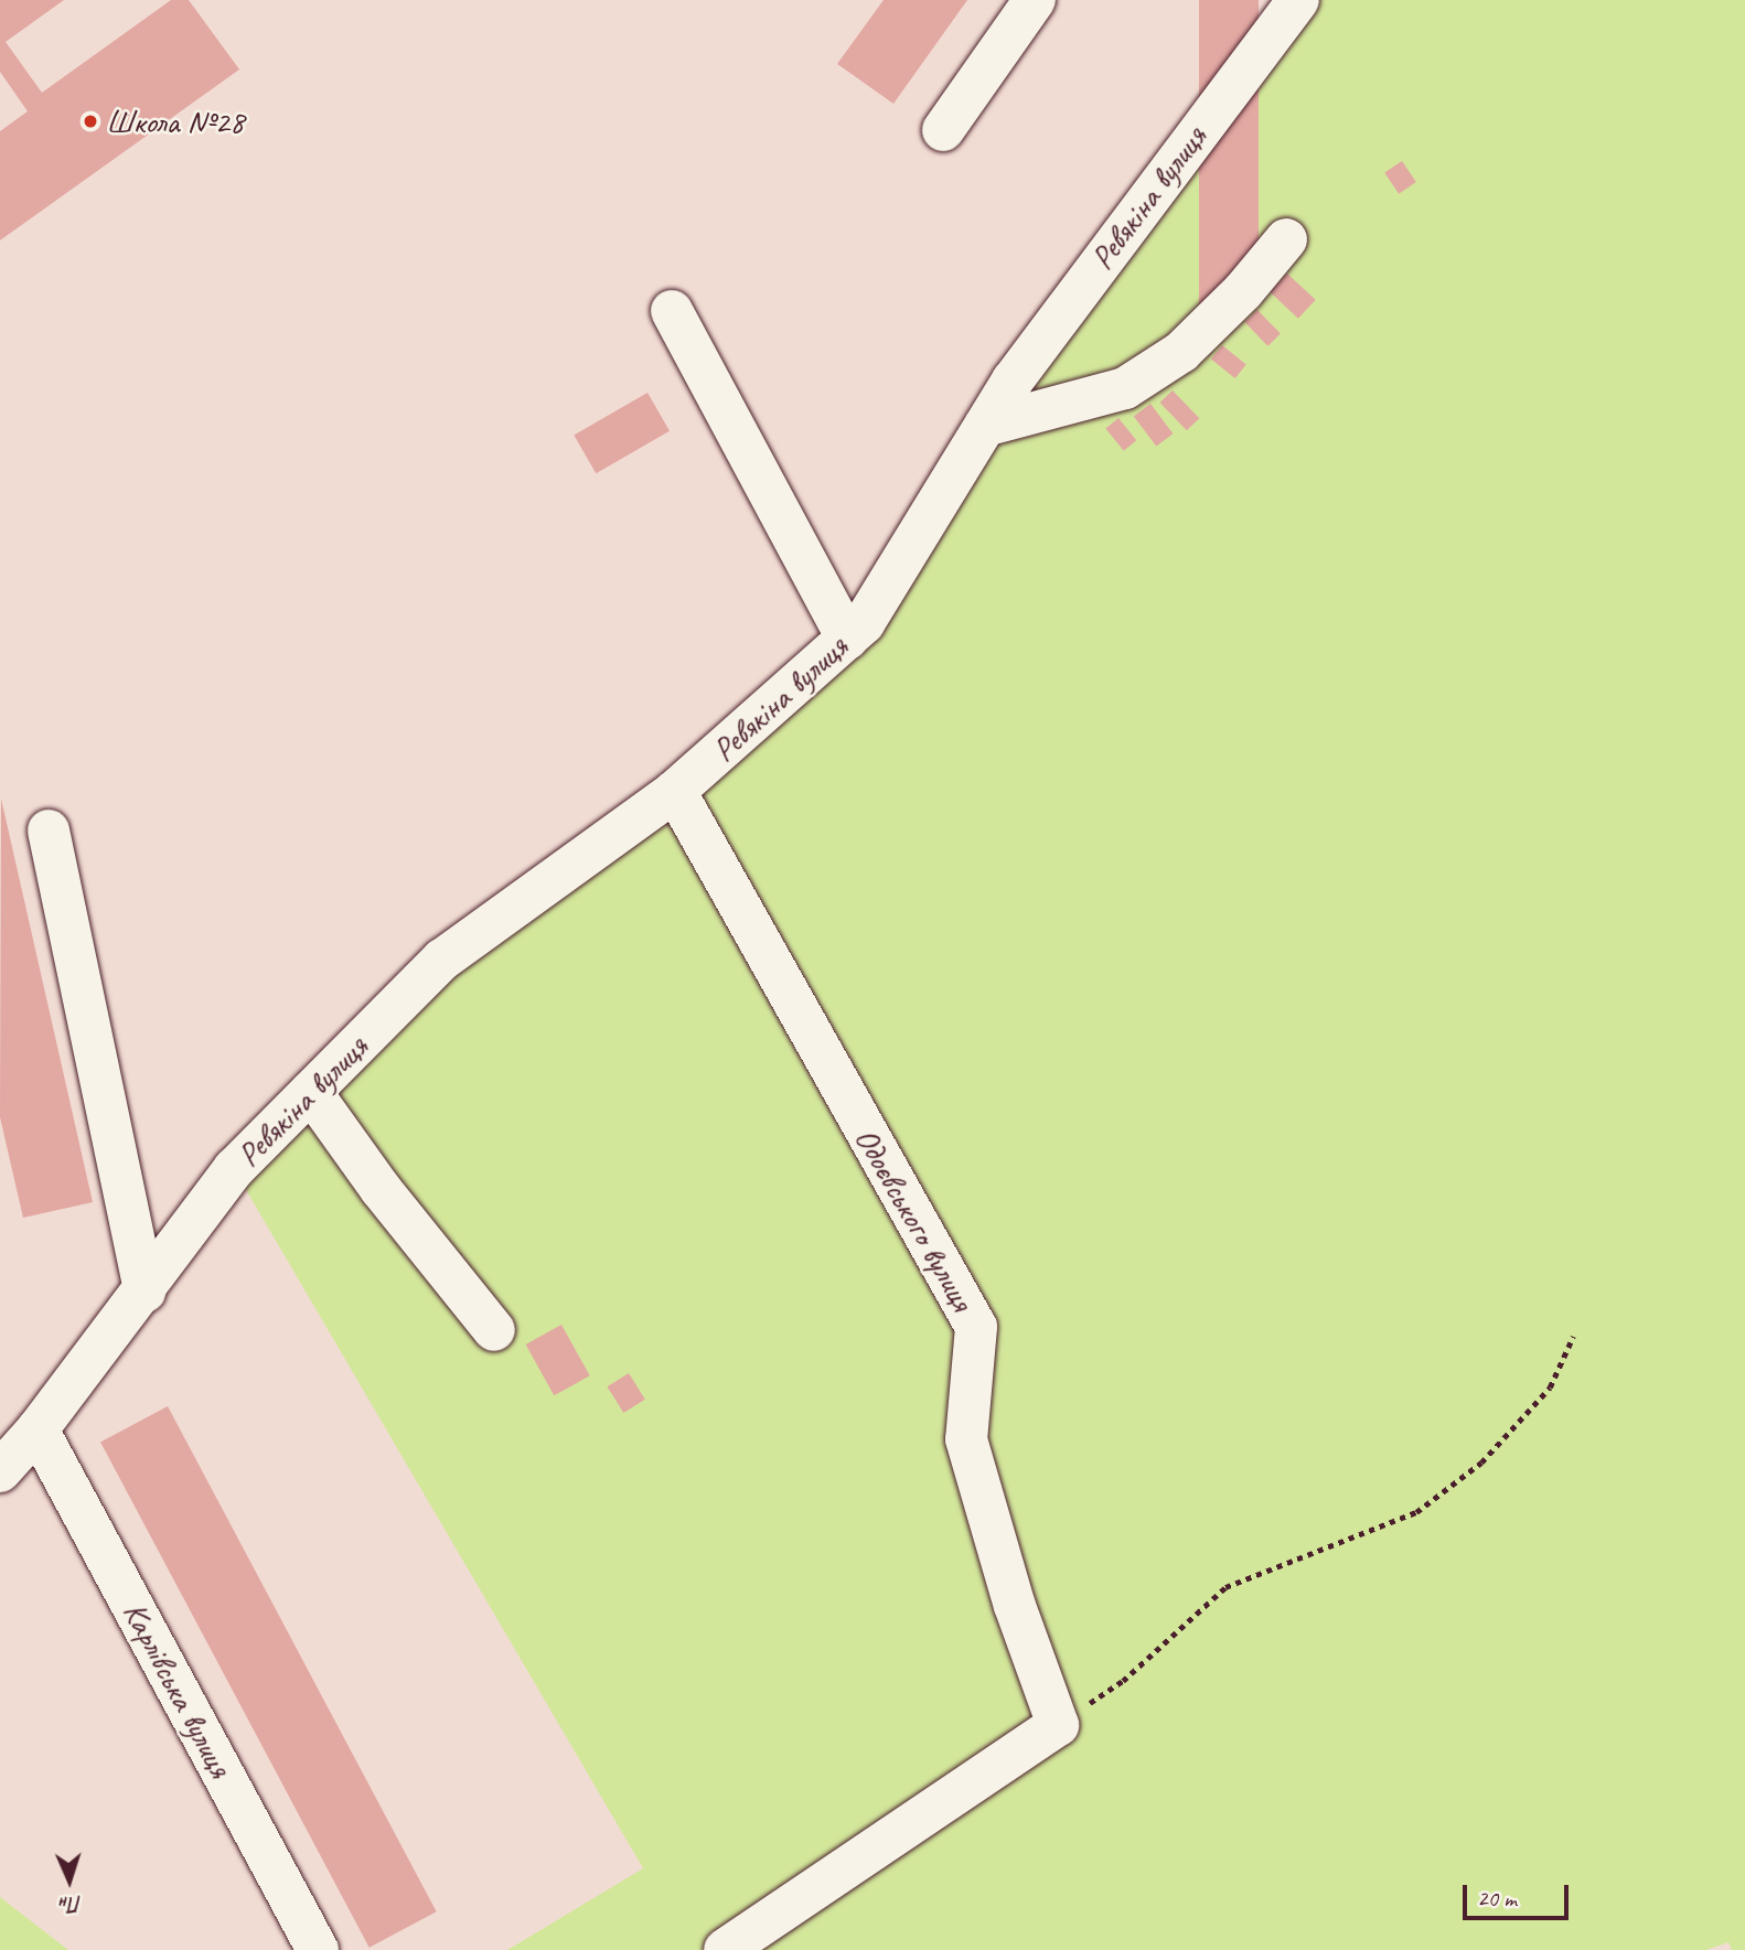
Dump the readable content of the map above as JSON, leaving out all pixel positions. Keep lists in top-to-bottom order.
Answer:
{
  "streets": {
    "street": ["Ревякіна вулиця", "Одоєвського вулиця", "Карлівська вулиця"]
  },
  "crossings": [
    ["Ревякіна вулиця", "Одоєвського вулиця"],
    ["Ревякіна вулиця", "Карлівська вулиця"]
  ],
  "places": ["Школа №28"],
  "scale_bar": "20 m",
  "north": "bottom"
}
